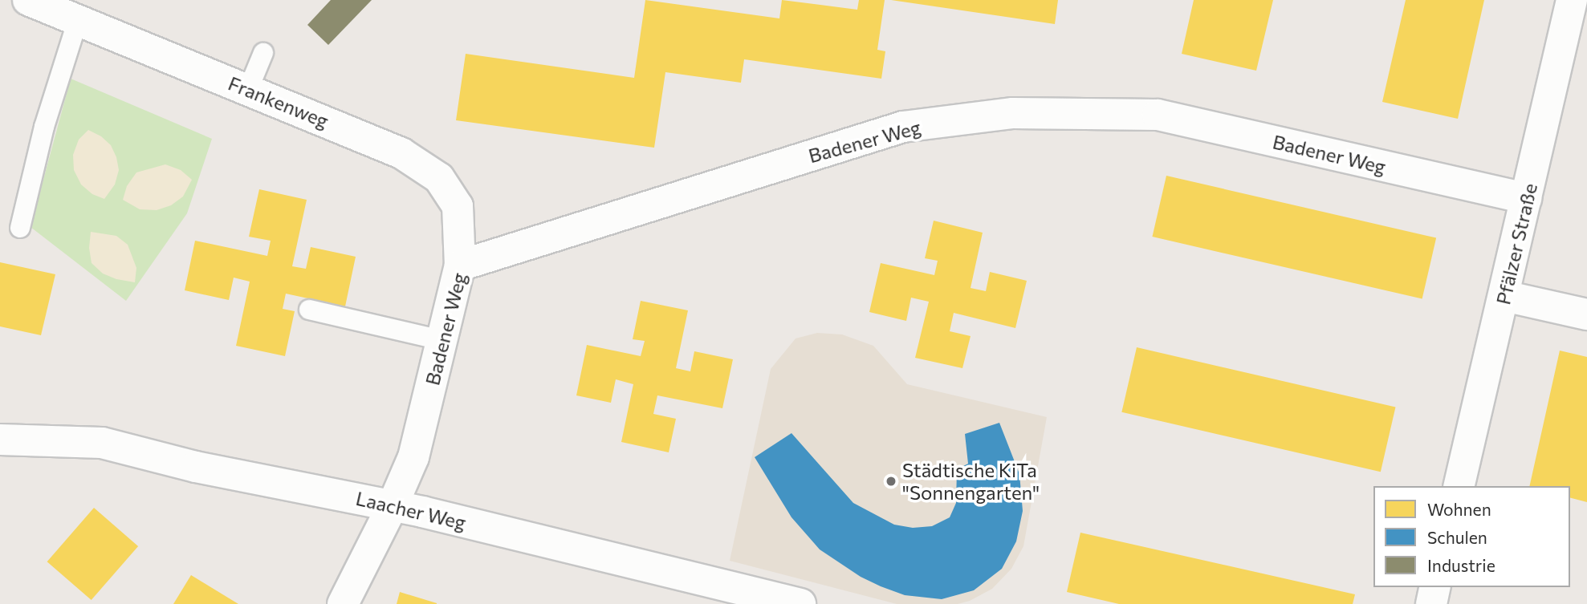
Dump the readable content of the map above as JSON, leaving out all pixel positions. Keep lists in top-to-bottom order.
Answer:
{
  "streets": {
    "street": [
      "Frankenweg",
      "Badener Weg",
      "Pfälzer Straße",
      "Laacher Weg"
    ]
  },
  "crossings": [
    ["Frankenweg", "Badener Weg"],
    ["Badener Weg", "Pfälzer Straße"],
    ["Badener Weg", "Laacher Weg"]
  ],
  "places": ["Städtische KiTa \"Sonnengarten\""],
  "legend": ["Wohnen", "Schulen", "Industrie"]
}
